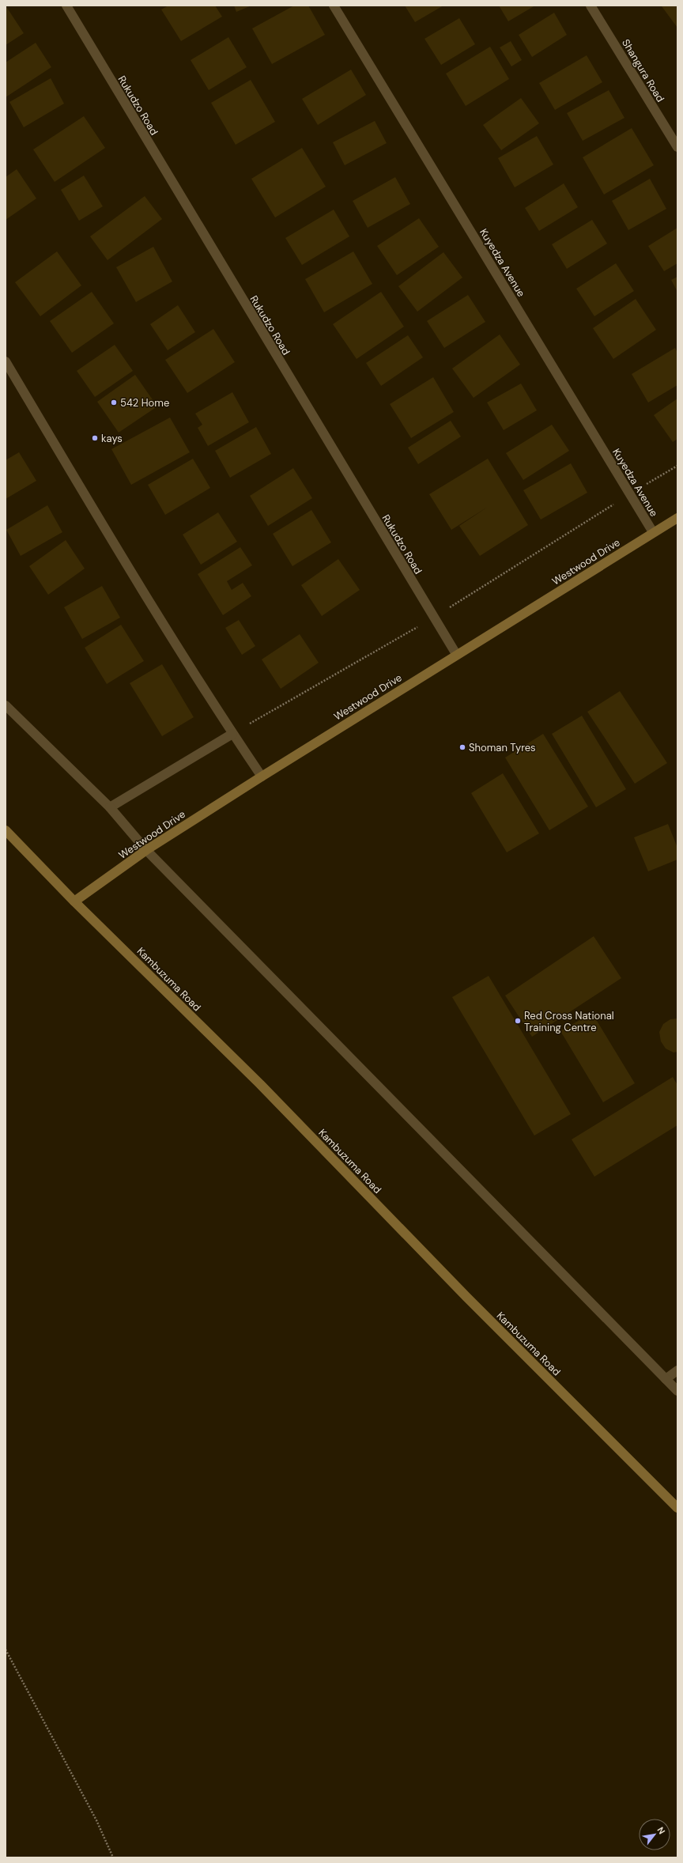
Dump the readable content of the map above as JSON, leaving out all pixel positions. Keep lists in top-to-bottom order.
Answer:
{
  "streets": {
    "main road": ["Westwood Drive", "Kambuzuma Road"],
    "street": ["Shangura Road", "Rukudzo Road", "Kuyedza Avenue"]
  },
  "crossings": [
    ["Rukudzo Road", "Westwood Drive"],
    ["Kuyedza Avenue", "Westwood Drive"],
    ["Westwood Drive", "Kambuzuma Road"]
  ],
  "places": [
    "542 Home",
    "kays",
    "Shoman Tyres",
    "Red Cross National Training Centre"
  ],
  "north": "top right"
}
